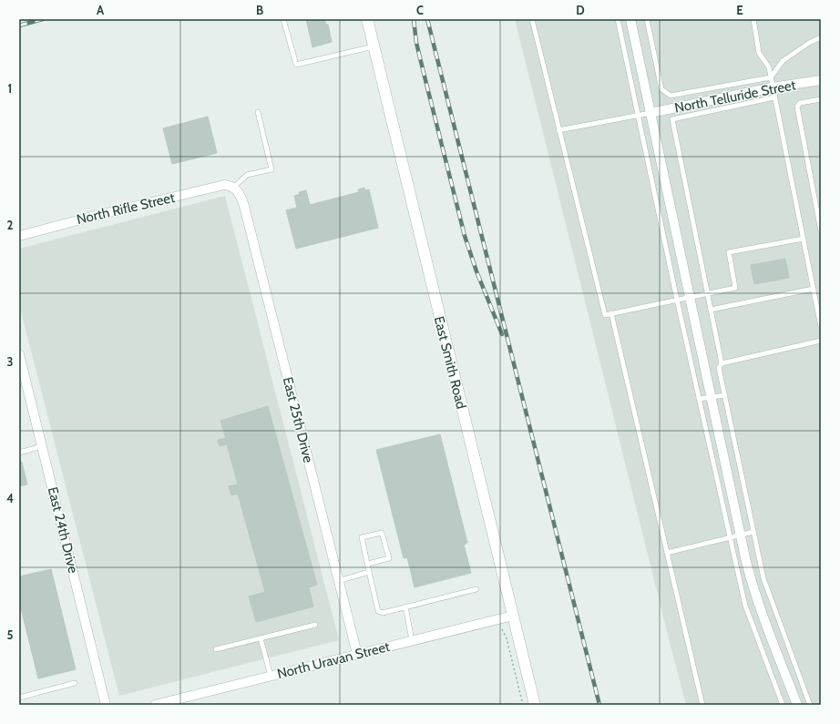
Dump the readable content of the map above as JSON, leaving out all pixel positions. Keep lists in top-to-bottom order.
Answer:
{
  "streets": {
    "street": [
      "North Telluride Street",
      "North Rifle Street",
      "East Smith Road",
      "East 25th Drive",
      "East 24th Drive",
      "North Uravan Street"
    ]
  },
  "crossings": [
    ["North Rifle Street", "East 25th Drive"],
    ["East Smith Road", "North Uravan Street"],
    ["East 25th Drive", "North Uravan Street"]
  ],
  "grid": {
    "columns": [
      "A",
      "B",
      "C",
      "D",
      "E"
    ],
    "rows": [
      "1",
      "2",
      "3",
      "4",
      "5"
    ]
  }
}
